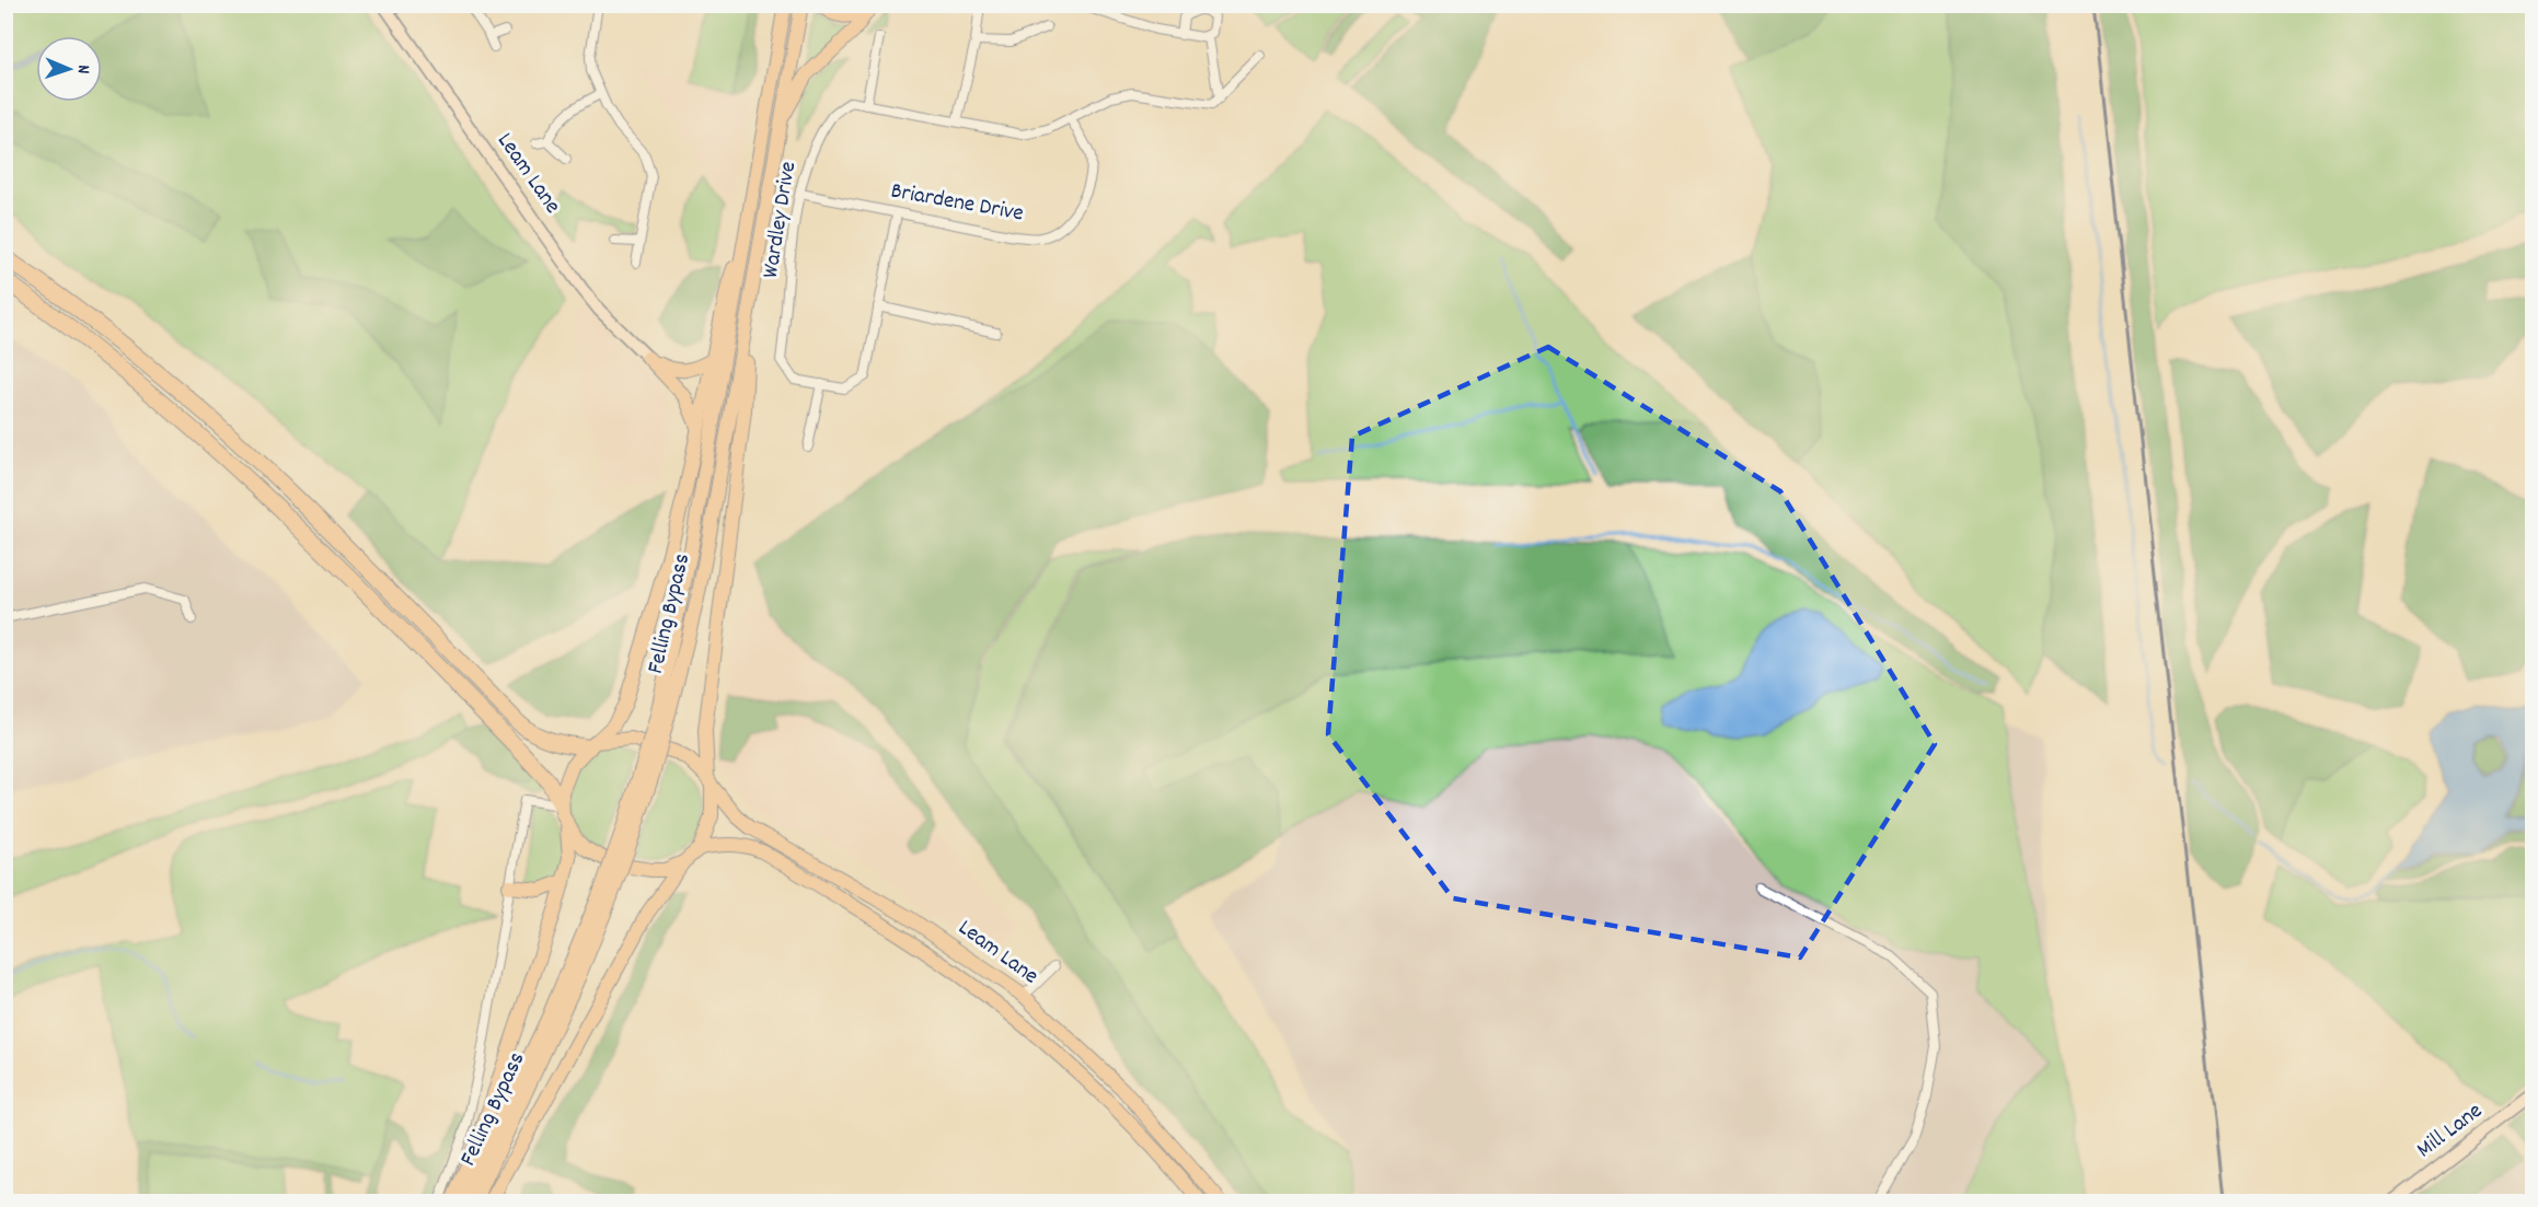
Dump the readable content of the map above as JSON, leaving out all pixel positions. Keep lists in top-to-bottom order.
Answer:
{
  "streets": {
    "main road": ["Leam Lane", "Felling Bypass", "Mill Lane"],
    "street": ["Briardene Drive", "Wardley Drive"]
  },
  "crossings": [
    ["Briardene Drive", "Wardley Drive"]
  ],
  "north": "right"
}
